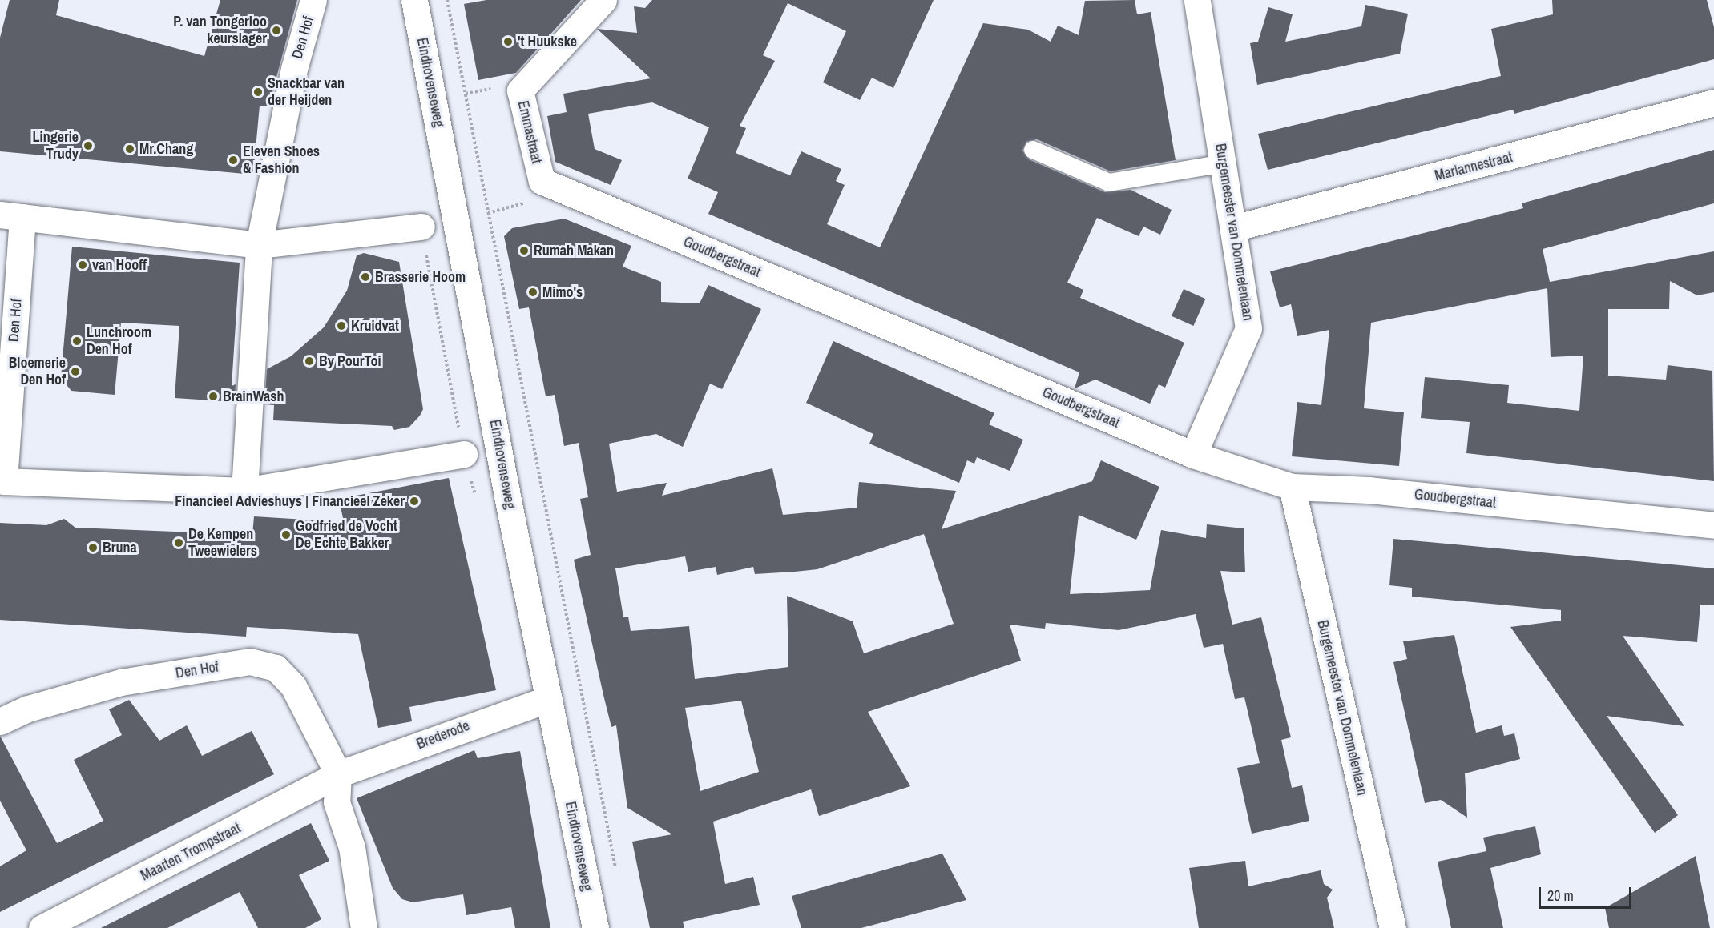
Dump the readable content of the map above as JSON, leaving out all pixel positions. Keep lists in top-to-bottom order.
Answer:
{
  "streets": {
    "street": [
      "Den Hof",
      "Eindhovenseweg",
      "Emmastraat",
      "Mariannestraat",
      "Burgemeester van Dommelenlaan",
      "Goudbergstraat",
      "Brederode",
      "Maarten Trompstraat"
    ]
  },
  "crossings": [
    ["Den Hof", "Brederode"],
    ["Den Hof", "Maarten Trompstraat"],
    ["Eindhovenseweg", "Brederode"],
    ["Emmastraat", "Goudbergstraat"],
    ["Mariannestraat", "Burgemeester van Dommelenlaan"],
    ["Burgemeester van Dommelenlaan", "Goudbergstraat"],
    ["Brederode", "Maarten Trompstraat"]
  ],
  "places": [
    "P. van Tongerloo keurslager",
    "'t Huukske",
    "Snackbar van der Heijden",
    "Lingerie Trudy",
    "Mr.Chang",
    "Eleven Shoes & Fashion",
    "Rumah Makan",
    "van Hooff",
    "Brasserie Hoom",
    "Mimo's",
    "Kruidvat",
    "Lunchroom Den Hof",
    "By PourToi",
    "Bloemerie Den Hof",
    "BrainWash",
    "Financieel Advieshuys | Financieel Zeker",
    "Godfried de Vocht De Echte Bakker",
    "De Kempen Tweewielers",
    "Bruna"
  ],
  "scale_bar": "20 m"
}
